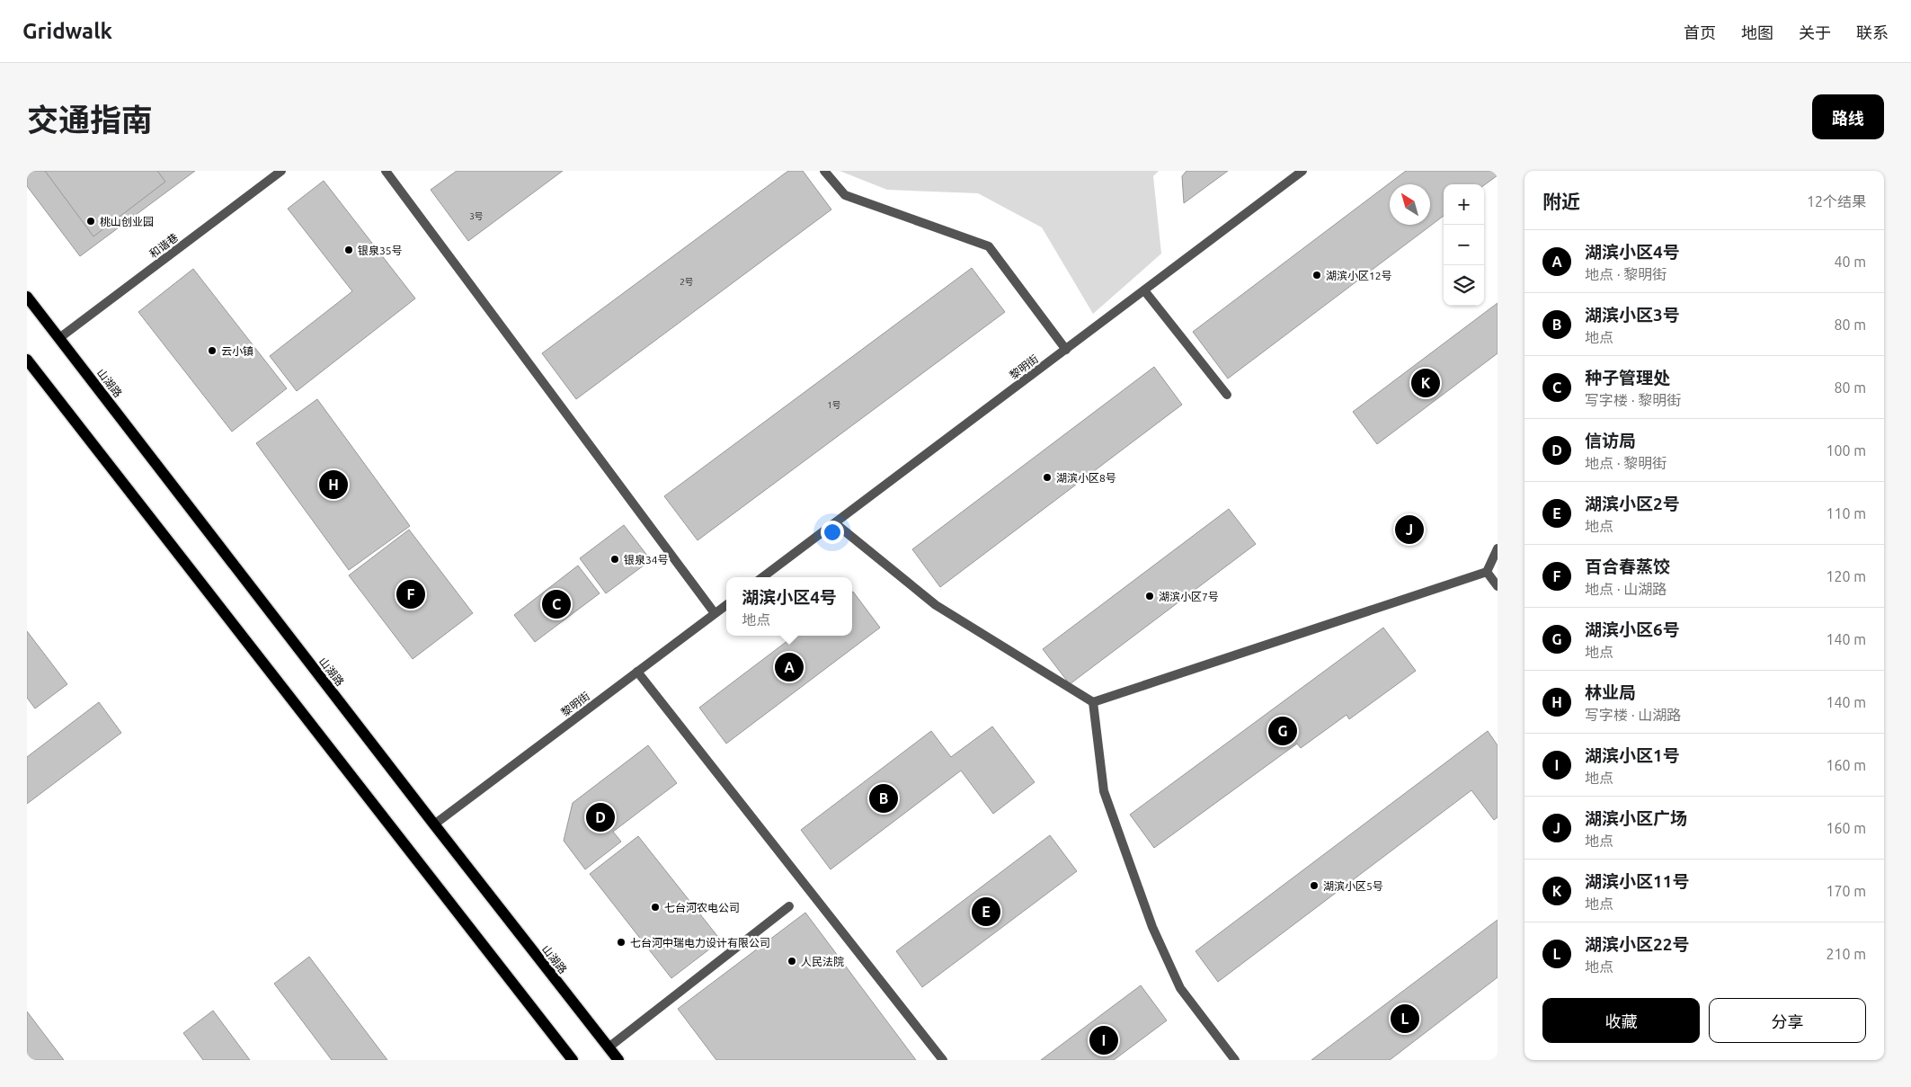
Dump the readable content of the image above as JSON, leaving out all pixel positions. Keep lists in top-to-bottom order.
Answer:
{
  "streets": {
    "main road": ["山湖路"],
    "street": ["和谐巷", "黎明街"]
  },
  "crossings": [
    ["和谐巷", "山湖路"],
    ["黎明街", "山湖路"]
  ],
  "places": [
    "桃山创业园",
    "银泉35号",
    "湖滨小区12号",
    "云小镇",
    "湖滨小区8号",
    "银泉34号",
    "湖滨小区7号",
    "湖滨小区5号",
    "七台河农电公司",
    "七台河中瑞电力设计有限公司",
    "人民法院"
  ],
  "house_numbers": ["3号", "2号", "1号"],
  "north": "top left",
  "page": {
    "header": "Gridwalk",
    "nav": [
      "首页",
      "地图",
      "关于",
      "联系"
    ],
    "title": "交通指南",
    "buttons": [
      "路线",
      ["收藏", "分享"]
    ],
    "heading": ["附近", "12个结果"],
    "map_buttons": ["+", "−"],
    "list": [
      {
        "mark": "A",
        "name": "湖滨小区4号",
        "note": "地点 · 黎明街",
        "value": "40 m"
      },
      {
        "mark": "B",
        "name": "湖滨小区3号",
        "note": "地点",
        "value": "80 m"
      },
      {
        "mark": "C",
        "name": "种子管理处",
        "note": "写字楼 · 黎明街",
        "value": "80 m"
      },
      {
        "mark": "D",
        "name": "信访局",
        "note": "地点 · 黎明街",
        "value": "100 m"
      },
      {
        "mark": "E",
        "name": "湖滨小区2号",
        "note": "地点",
        "value": "110 m"
      },
      {
        "mark": "F",
        "name": "百合春蒸饺",
        "note": "地点 · 山湖路",
        "value": "120 m"
      },
      {
        "mark": "G",
        "name": "湖滨小区6号",
        "note": "地点",
        "value": "140 m"
      },
      {
        "mark": "H",
        "name": "林业局",
        "note": "写字楼 · 山湖路",
        "value": "140 m"
      },
      {
        "mark": "I",
        "name": "湖滨小区1号",
        "note": "地点",
        "value": "160 m"
      },
      {
        "mark": "J",
        "name": "湖滨小区广场",
        "note": "地点",
        "value": "160 m"
      },
      {
        "mark": "K",
        "name": "湖滨小区11号",
        "note": "地点",
        "value": "170 m"
      },
      {
        "mark": "L",
        "name": "湖滨小区22号",
        "note": "地点",
        "value": "210 m"
      }
    ],
    "pins": [
      "K",
      "H",
      "J",
      "F",
      "C",
      "A",
      "G",
      "B",
      "D",
      "E",
      "L",
      "I"
    ],
    "popup": ["湖滨小区4号", "地点"]
  }
}
